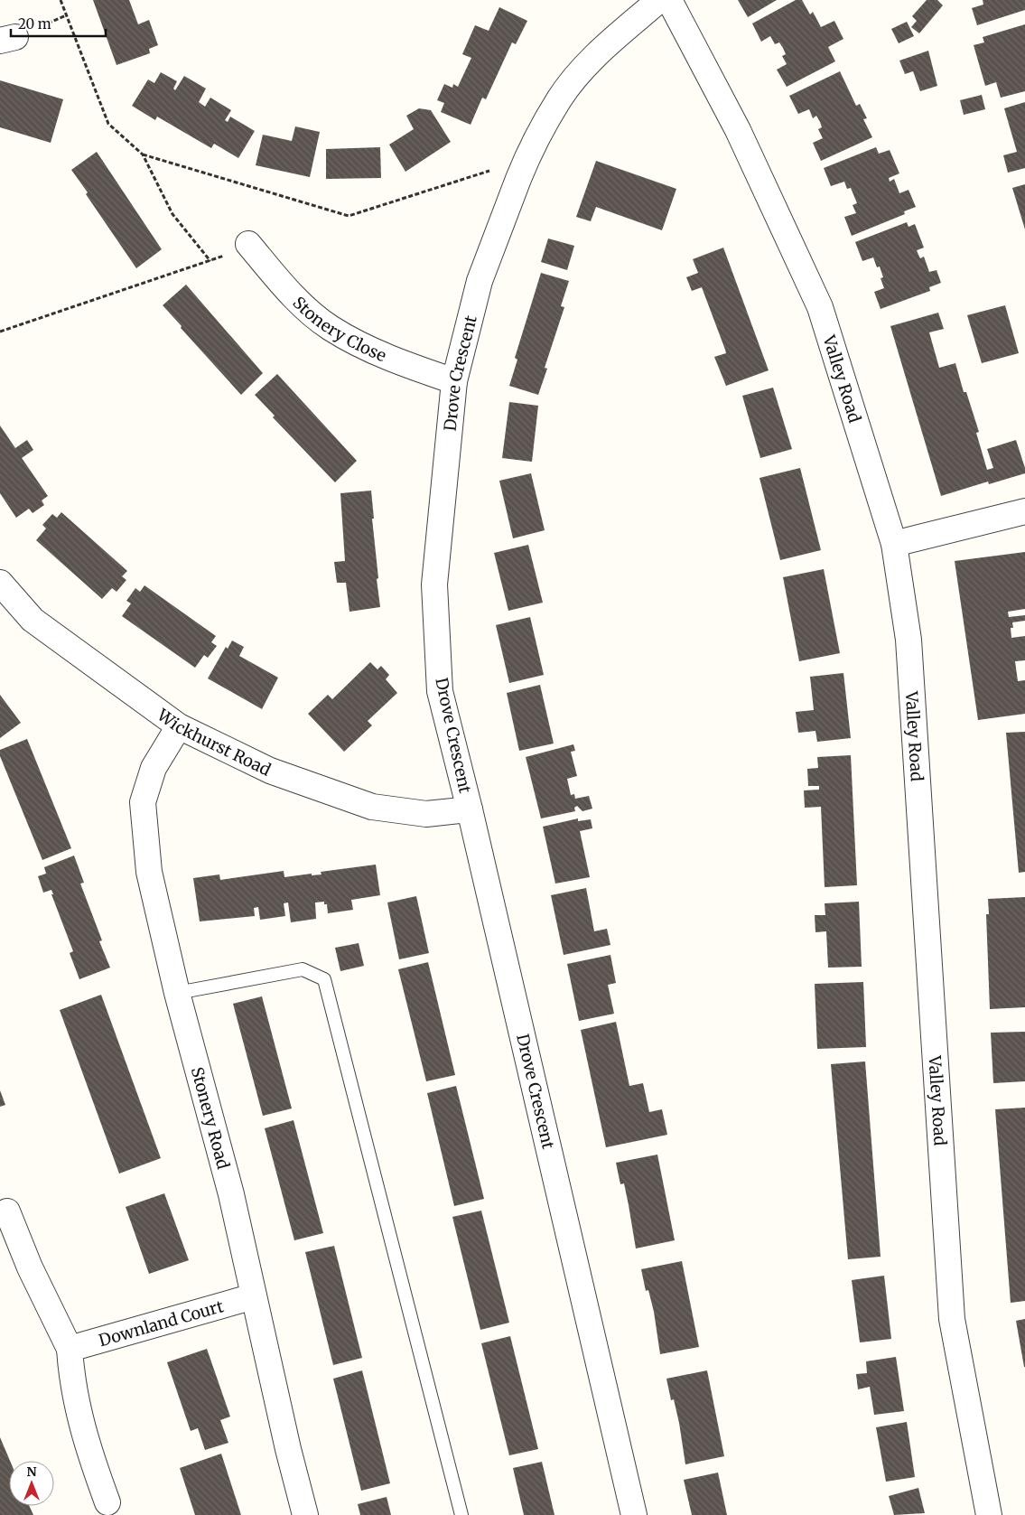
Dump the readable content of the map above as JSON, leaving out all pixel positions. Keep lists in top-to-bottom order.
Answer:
{
  "streets": {
    "street": [
      "Stonery Close",
      "Drove Crescent",
      "Valley Road",
      "Wickhurst Road",
      "Stonery Road",
      "Downland Court"
    ]
  },
  "crossings": [
    ["Stonery Close", "Drove Crescent"],
    ["Drove Crescent", "Wickhurst Road"],
    ["Wickhurst Road", "Stonery Road"],
    ["Stonery Road", "Downland Court"]
  ],
  "scale_bar": "20 m",
  "north": "top"
}
